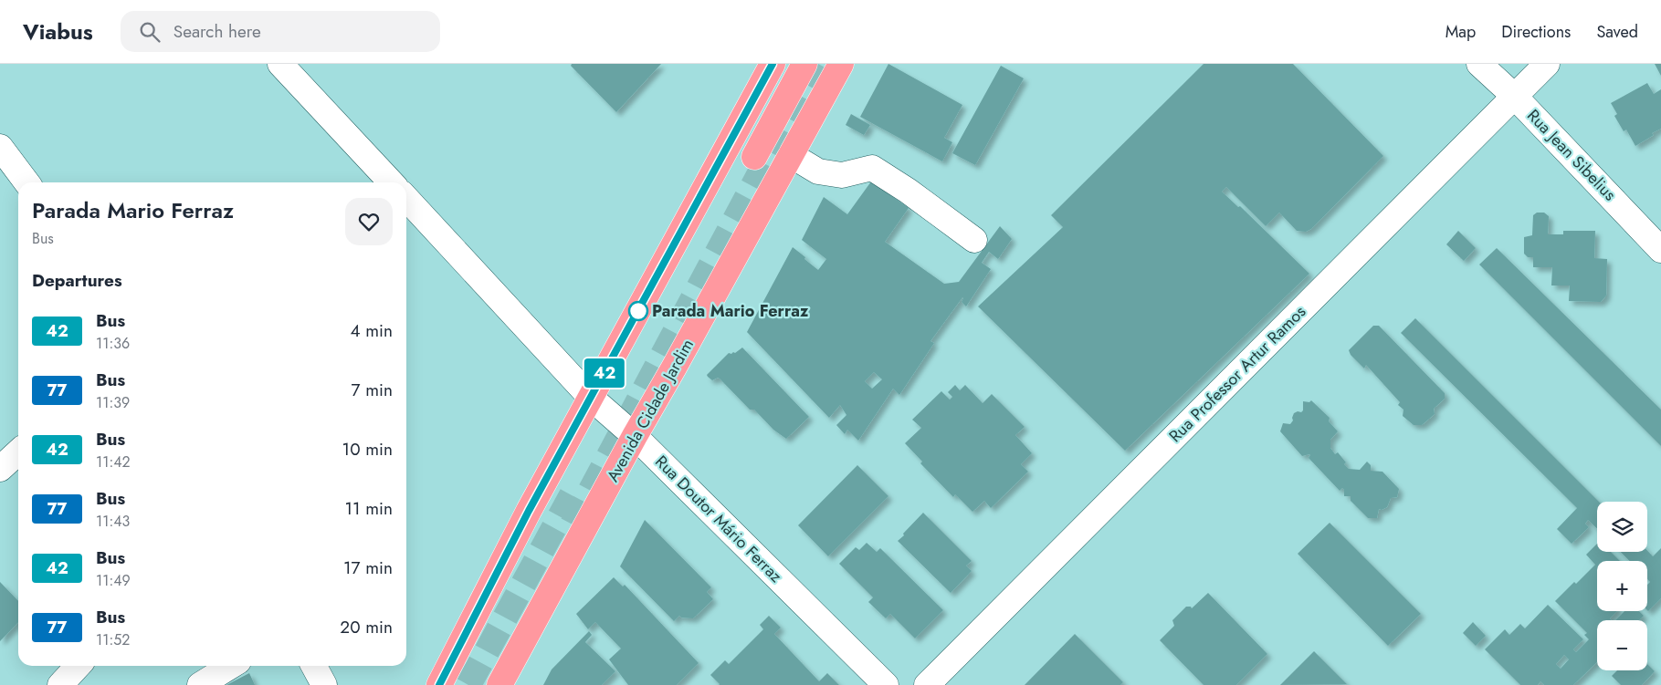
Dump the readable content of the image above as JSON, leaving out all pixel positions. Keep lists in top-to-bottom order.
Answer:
{
  "streets": {
    "highway": ["Avenida Cidade Jardim"],
    "street": ["Rua Jean Sibelius", "Rua Professor Artur Ramos", "Rua Doutor Mário Ferraz"]
  },
  "crossings": [
    ["Rua Jean Sibelius", "Rua Professor Artur Ramos"],
    ["Avenida Cidade Jardim", "Rua Doutor Mário Ferraz"]
  ],
  "places": ["Parada Mario Ferraz"],
  "lines": ["bus line 42"],
  "page": {
    "header": "Viabus",
    "search": "Search here",
    "nav": ["Map", "Directions", "Saved"],
    "on_map": "42",
    "heading": [
      ["Parada Mario Ferraz", "Bus"],
      "Departures"
    ],
    "list": [
      {
        "mark": "42",
        "name": "Bus",
        "note": "11:36",
        "value": "4 min"
      },
      {
        "mark": "77",
        "name": "Bus",
        "note": "11:39",
        "value": "7 min"
      },
      {
        "mark": "42",
        "name": "Bus",
        "note": "11:42",
        "value": "10 min"
      },
      {
        "mark": "77",
        "name": "Bus",
        "note": "11:43",
        "value": "11 min"
      },
      {
        "mark": "42",
        "name": "Bus",
        "note": "11:49",
        "value": "17 min"
      },
      {
        "mark": "77",
        "name": "Bus",
        "note": "11:52",
        "value": "20 min"
      }
    ],
    "map_buttons": ["+", "−"]
  }
}
